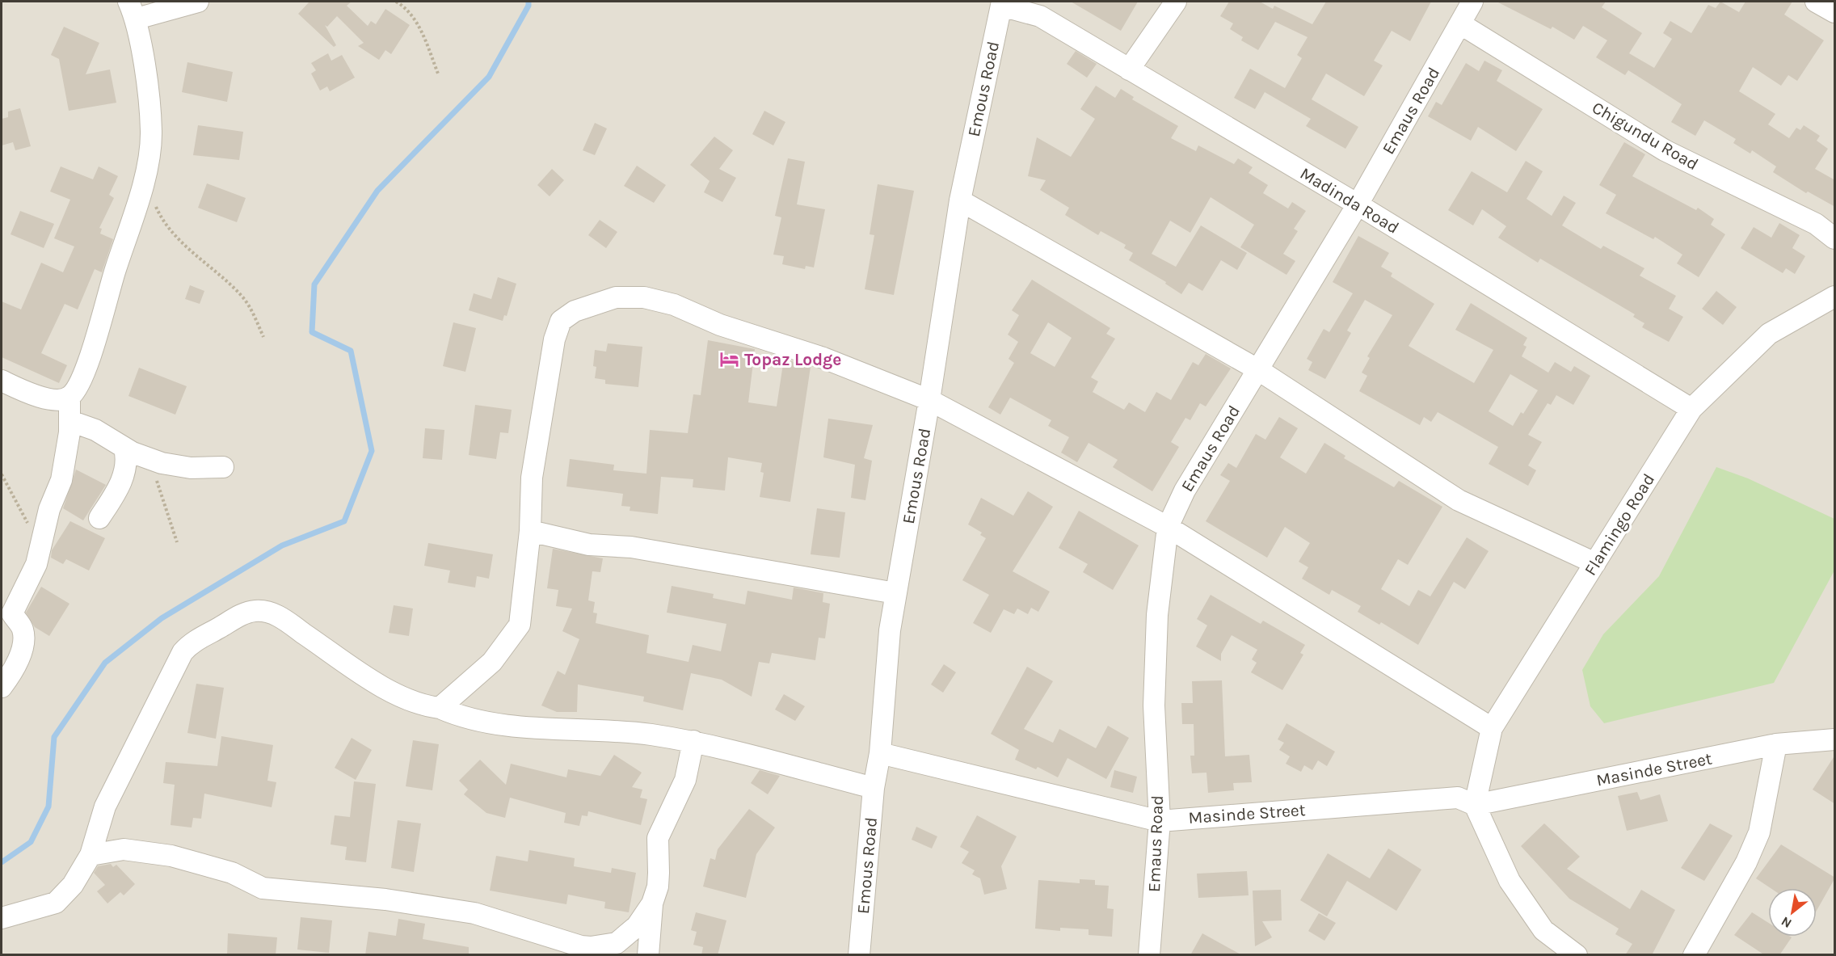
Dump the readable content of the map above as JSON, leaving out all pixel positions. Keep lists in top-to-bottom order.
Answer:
{
  "streets": {
    "street": [
      "Emous Road",
      "Emaus Road",
      "Chigundu Road",
      "Madinda Road",
      "Flamingo Road",
      "Masinde Street"
    ]
  },
  "crossings": [
    ["Emous Road", "Madinda Road"],
    ["Emous Road", "Masinde Street"],
    ["Emaus Road", "Chigundu Road"],
    ["Emaus Road", "Madinda Road"],
    ["Emaus Road", "Masinde Street"],
    ["Madinda Road", "Flamingo Road"],
    ["Flamingo Road", "Masinde Street"]
  ],
  "places": {
    "hotel": ["Topaz Lodge"]
  },
  "north": "bottom left"
}
